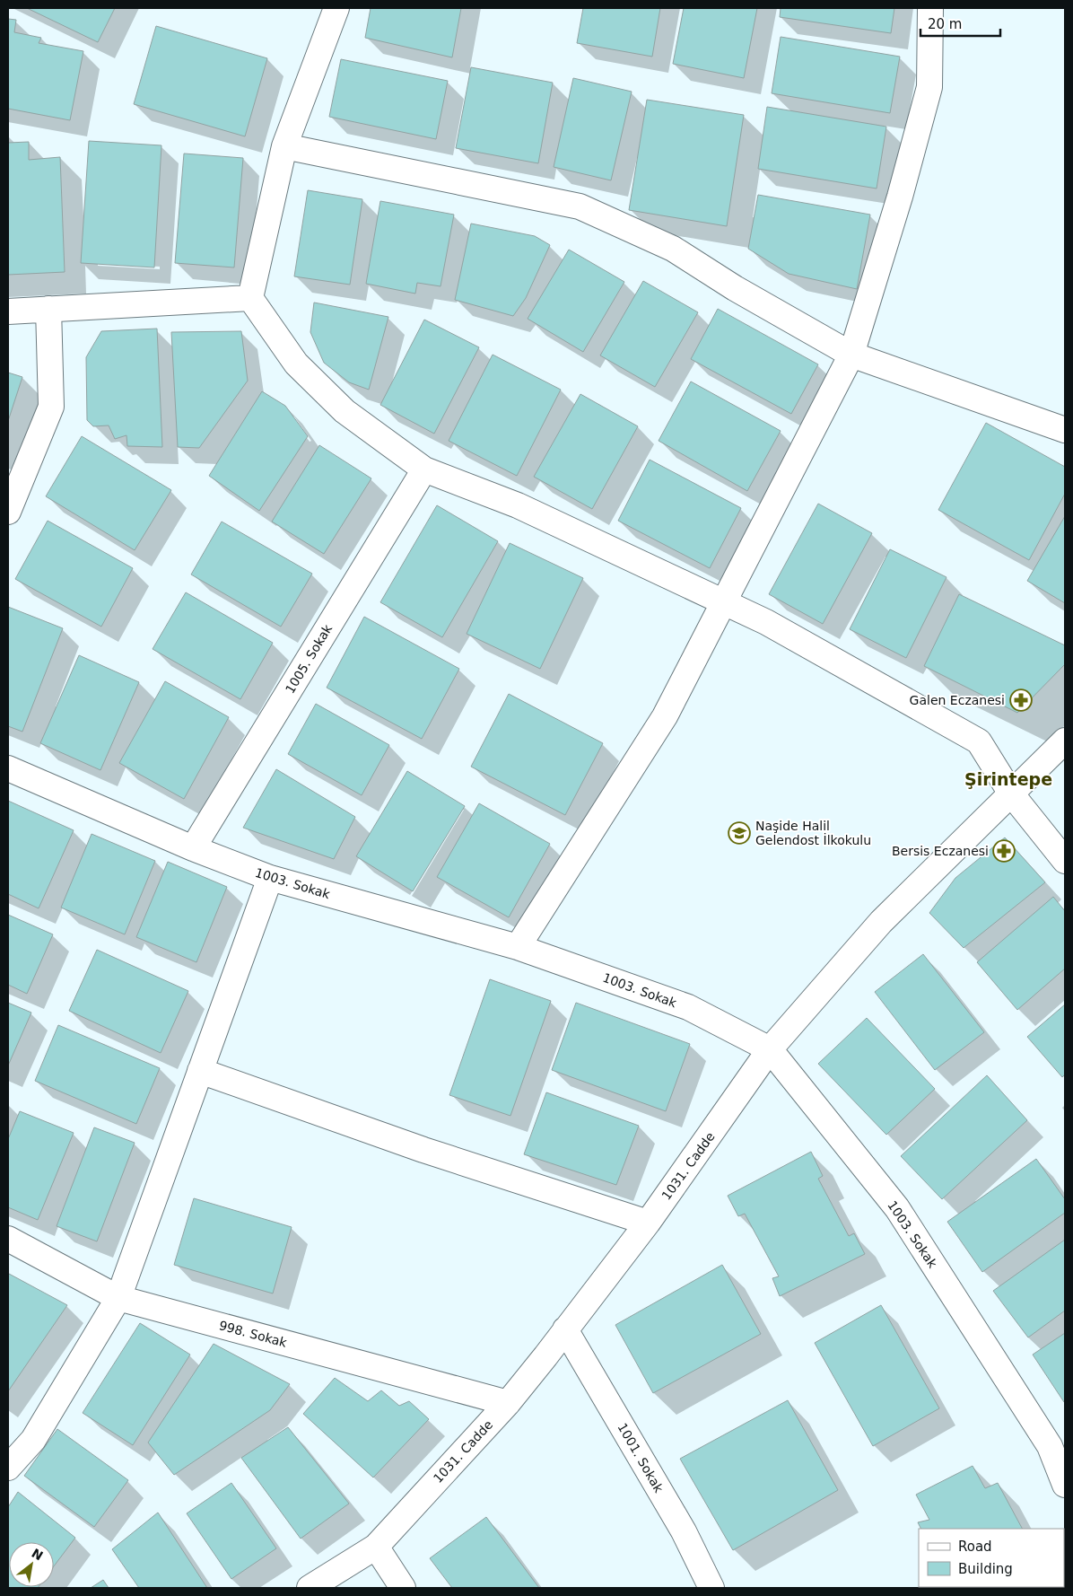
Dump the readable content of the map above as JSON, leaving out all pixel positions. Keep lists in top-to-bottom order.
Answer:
{
  "streets": {
    "street": [
      "1005. Sokak",
      "1003. Sokak",
      "1031. Cadde",
      "998. Sokak",
      "1001. Sokak"
    ]
  },
  "crossings": [
    ["1005. Sokak", "1003. Sokak"],
    ["1003. Sokak", "1031. Cadde"],
    ["1031. Cadde", "998. Sokak"],
    ["1031. Cadde", "1001. Sokak"]
  ],
  "districts": ["Şirintepe"],
  "places": {
    "pharmacy": ["Galen Eczanesi", "Bersis Eczanesi"],
    "school or university": ["Naşide Halil Gelendost İlkokulu"]
  },
  "legend": ["Road", "Building"],
  "scale_bar": "20 m",
  "north": "top right"
}
